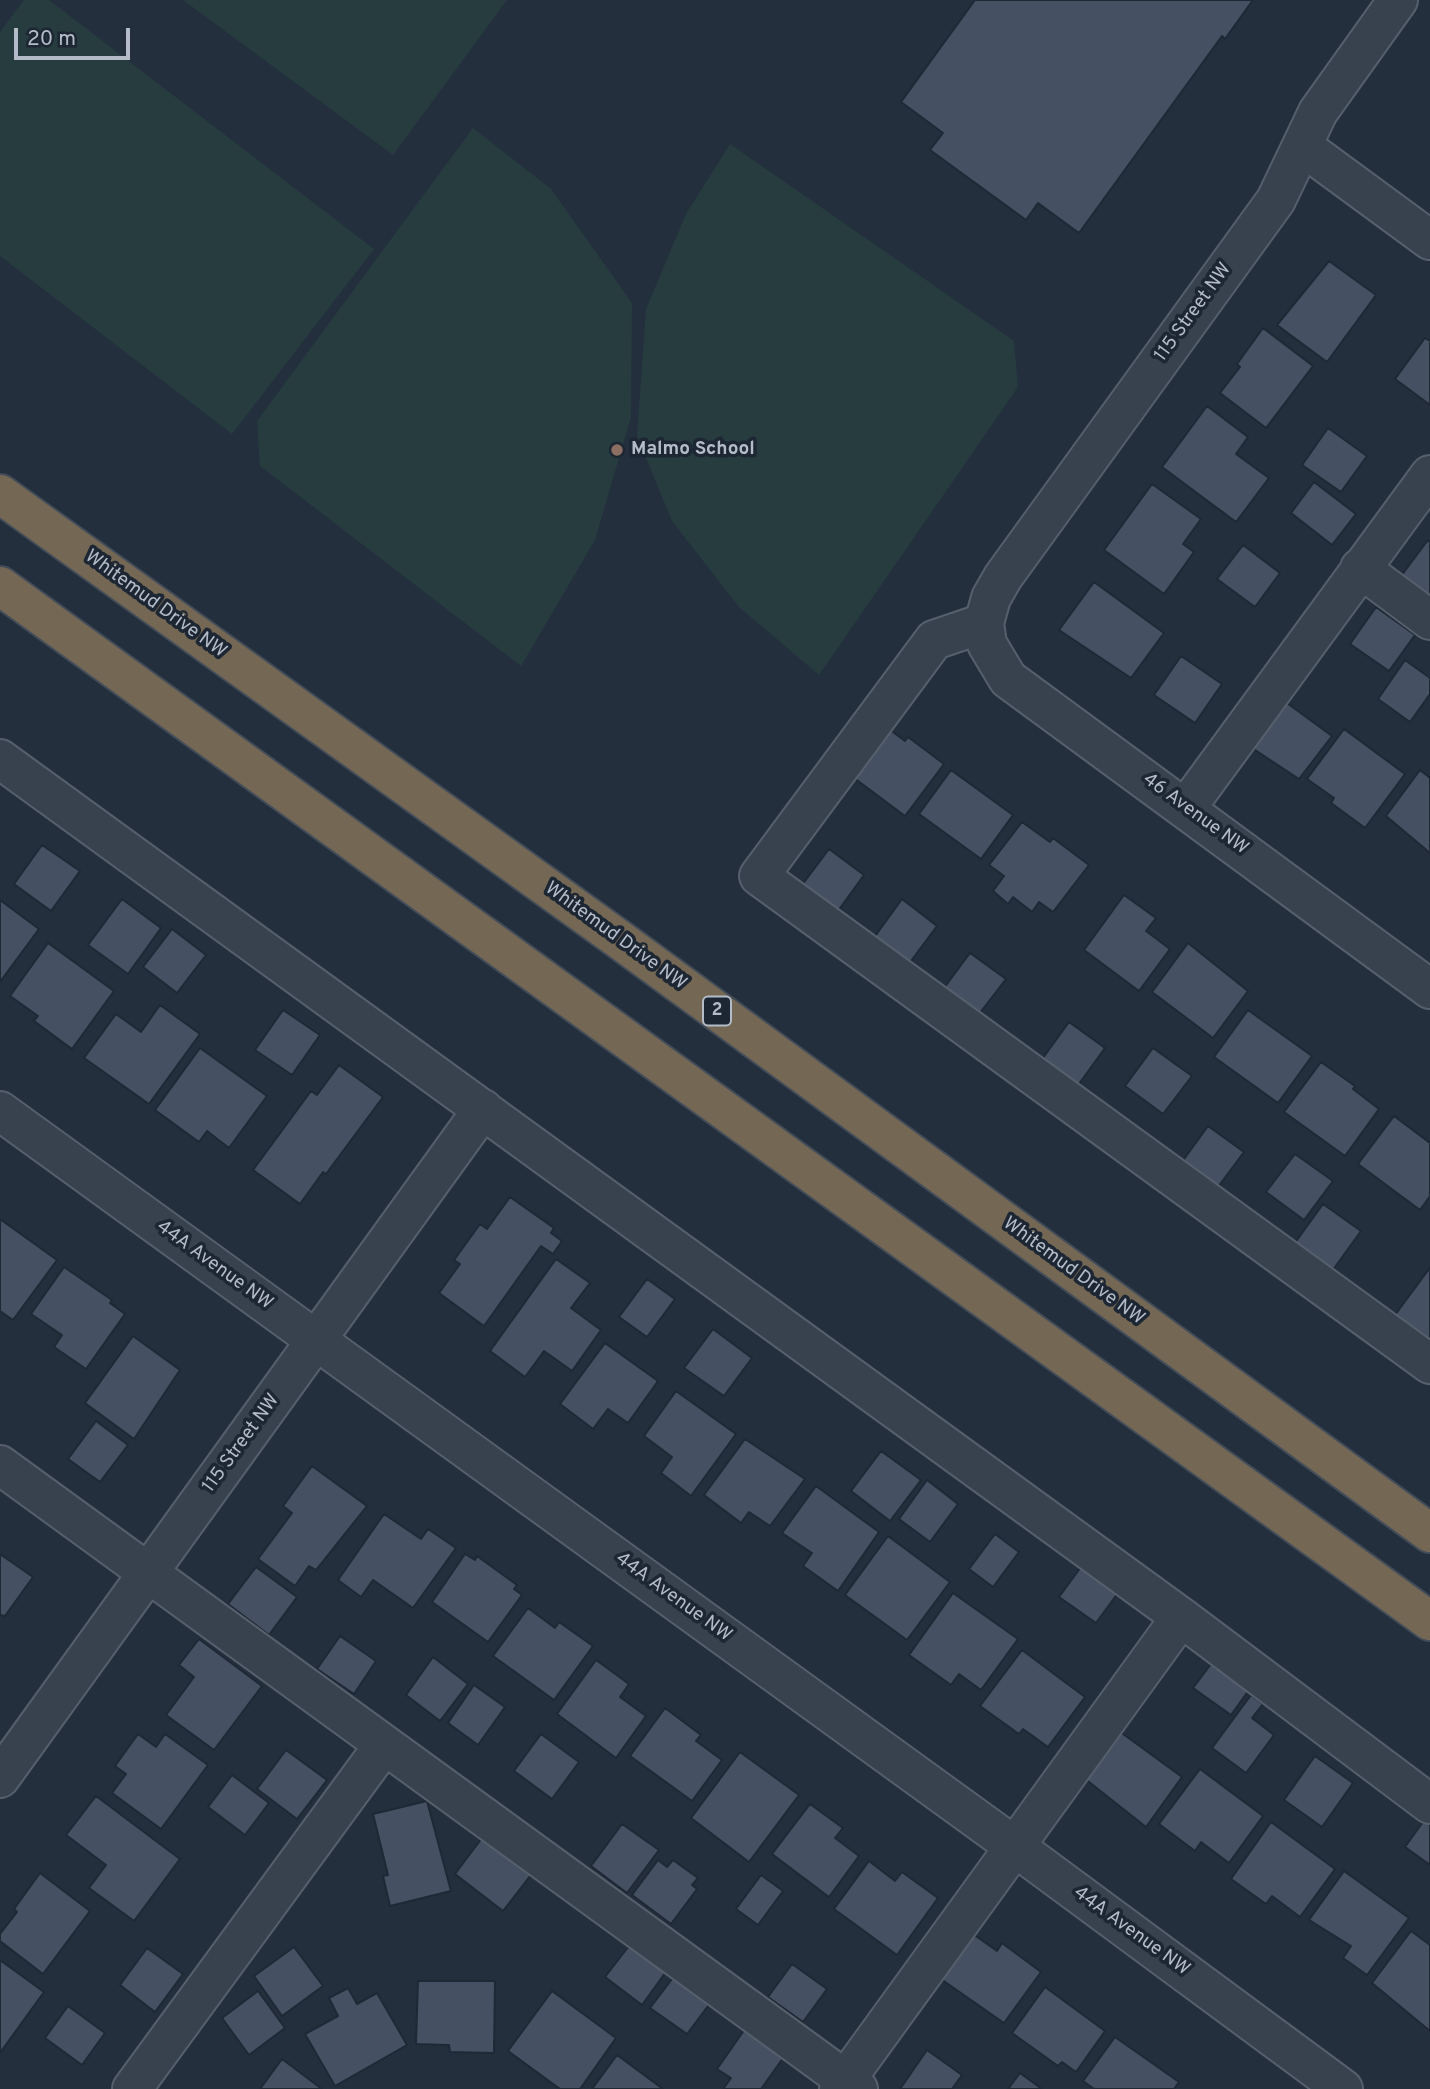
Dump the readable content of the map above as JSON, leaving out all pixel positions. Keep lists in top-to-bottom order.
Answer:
{
  "streets": {
    "highway": ["Whitemud Drive NW", "2"],
    "street": ["115 Street NW", "46 Avenue NW", "44A Avenue NW"]
  },
  "crossings": [
    ["115 Street NW", "46 Avenue NW"],
    ["115 Street NW", "44A Avenue NW"]
  ],
  "places": ["Malmo School"],
  "scale_bar": "20 m"
}
